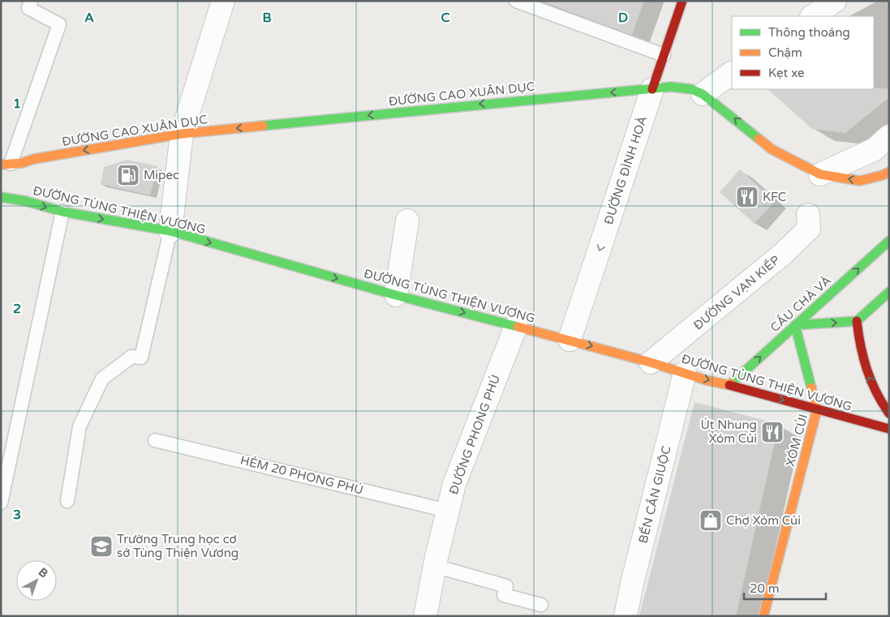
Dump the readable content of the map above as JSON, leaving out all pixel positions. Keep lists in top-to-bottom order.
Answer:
{
  "streets": {
    "main road": [
      "ĐƯỜNG CAO XUÂN DỤC",
      "ĐƯỜNG ĐÌNH HOÀ",
      "ĐƯỜNG TÙNG THIỆN VƯƠNG",
      "CẦU CHÀ VÀ",
      "XÓM CỦI"
    ],
    "street": ["ĐƯỜNG VẠN KIẾP", "ĐƯỜNG PHONG PHÚ", "BẾN CẦN GIUỘC"],
    "lane": ["HẺM 20 PHONG PHÚ"]
  },
  "crossings": [
    ["ĐƯỜNG CAO XUÂN DỤC", "ĐƯỜNG ĐÌNH HOÀ"],
    ["ĐƯỜNG ĐÌNH HOÀ", "ĐƯỜNG TÙNG THIỆN VƯƠNG"],
    ["ĐƯỜNG TÙNG THIỆN VƯƠNG", "ĐƯỜNG VẠN KIẾP"],
    ["ĐƯỜNG TÙNG THIỆN VƯƠNG", "CẦU CHÀ VÀ"],
    ["ĐƯỜNG TÙNG THIỆN VƯƠNG", "ĐƯỜNG PHONG PHÚ"],
    ["ĐƯỜNG TÙNG THIỆN VƯƠNG", "XÓM CỦI"],
    ["ĐƯỜNG TÙNG THIỆN VƯƠNG", "BẾN CẦN GIUỘC"],
    ["CẦU CHÀ VÀ", "XÓM CỦI"],
    ["ĐƯỜNG PHONG PHÚ", "HẺM 20 PHONG PHÚ"]
  ],
  "one_way": [
    "ĐƯỜNG CAO XUÂN DỤC",
    "ĐƯỜNG ĐÌNH HOÀ",
    "ĐƯỜNG TÙNG THIỆN VƯƠNG",
    "CẦU CHÀ VÀ"
  ],
  "places": {
    "fuel station": ["Mipec"],
    "restaurant": ["KFC", "Út Nhung Xóm Củi"],
    "shop": ["Chợ Xóm Củi"],
    "school or university": ["Trường Trung học cơ sở Tùng Thiện Vương"]
  },
  "legend": ["Thông thoáng", "Chậm", "Kẹt xe"],
  "scale_bar": "20 m",
  "north": "top right",
  "grid": {
    "columns": [
      "A",
      "B",
      "C",
      "D"
    ],
    "rows": ["1", "2", "3"]
  }
}
